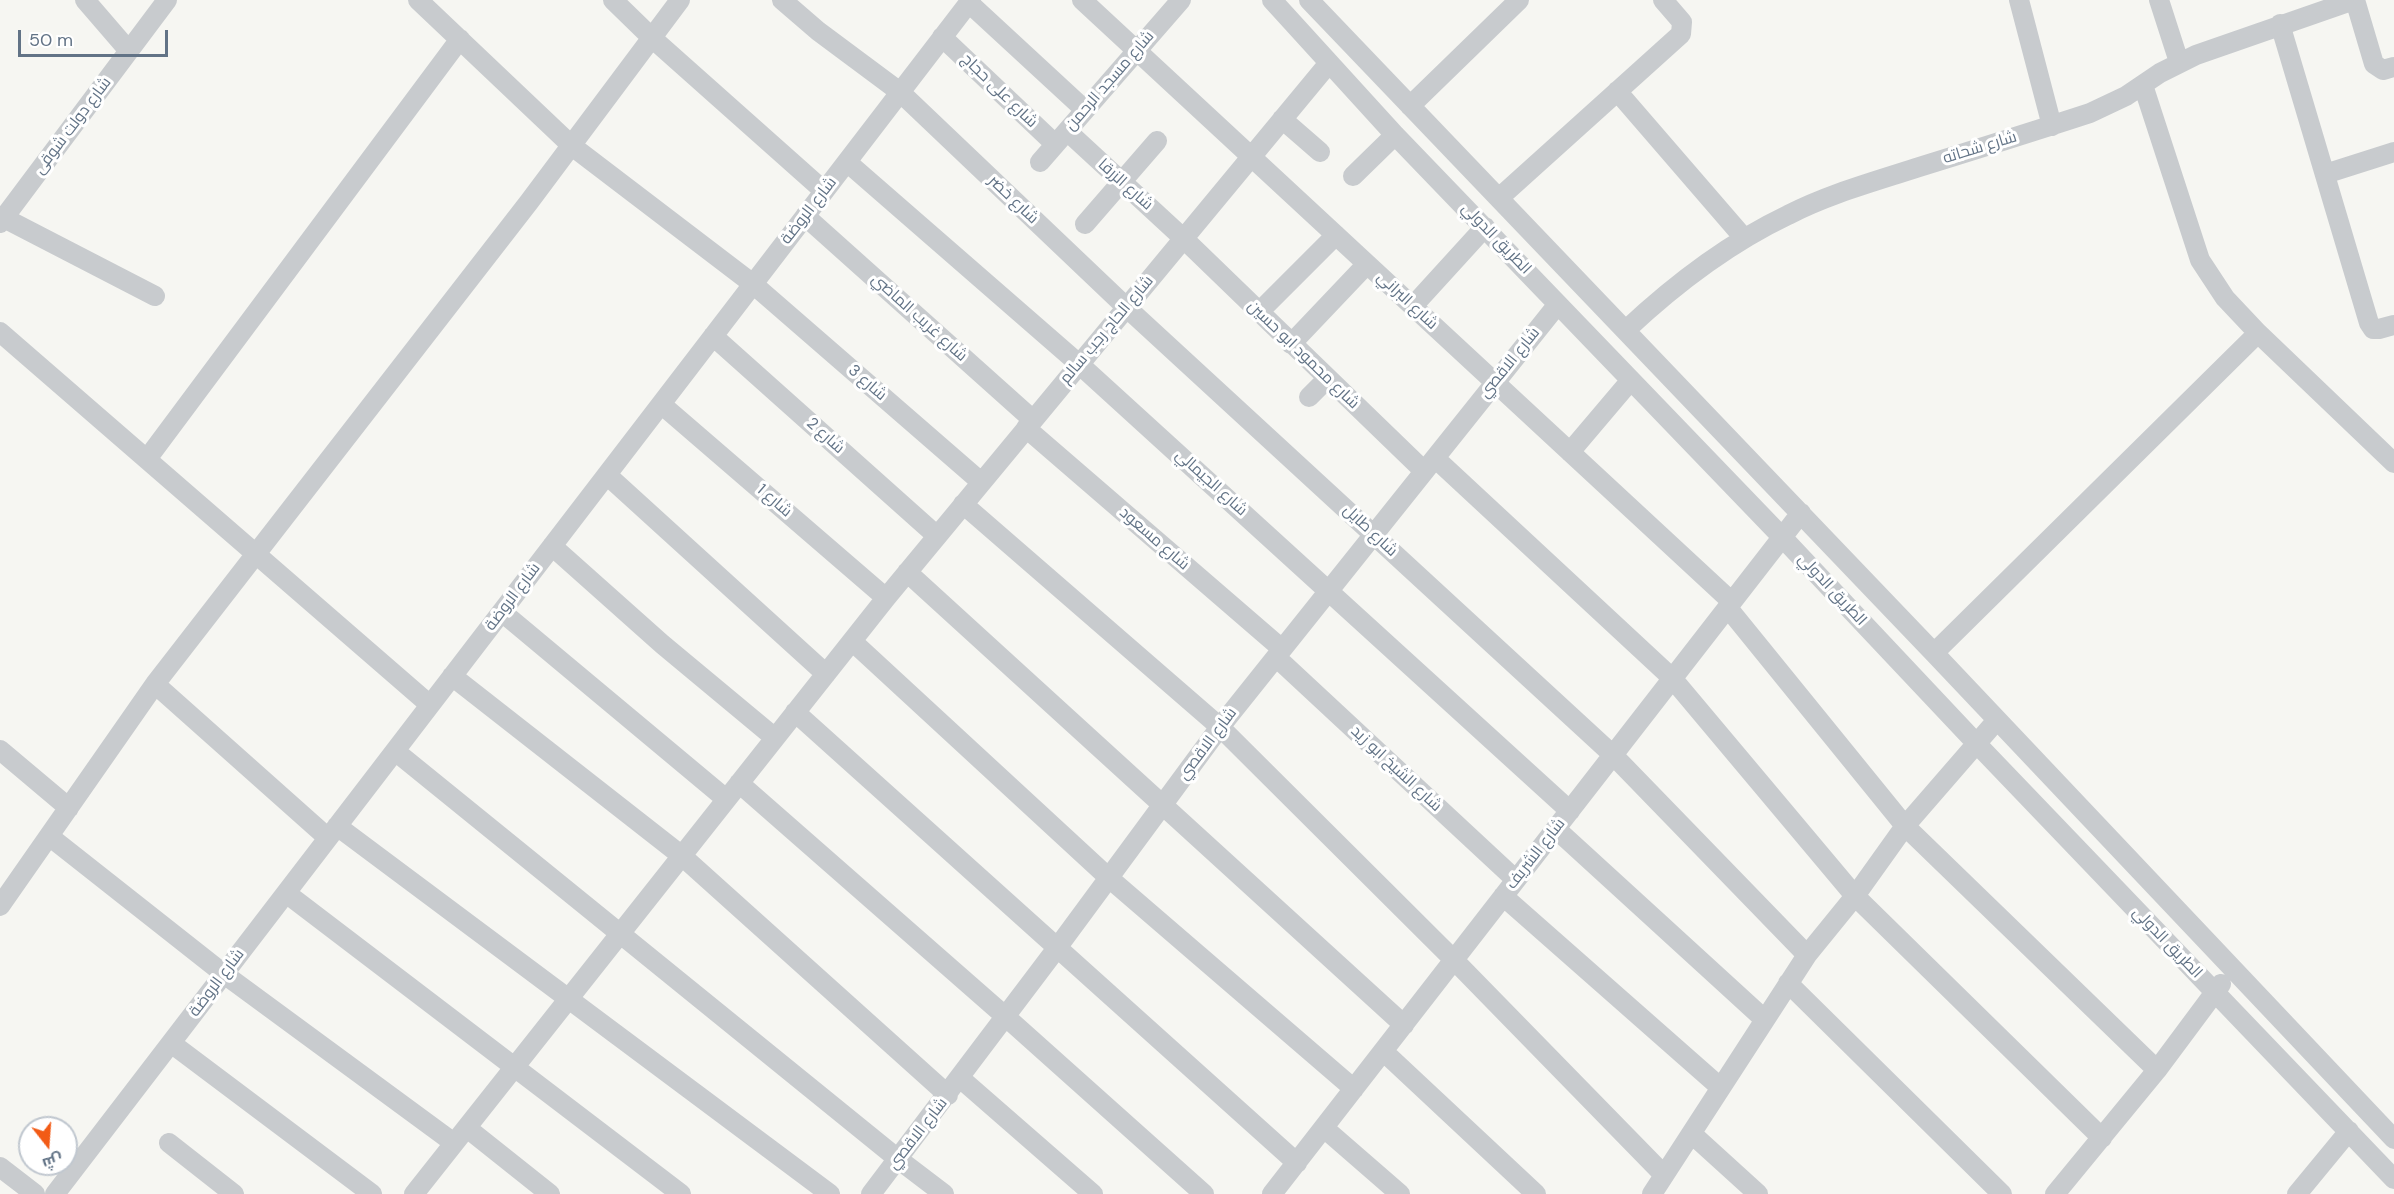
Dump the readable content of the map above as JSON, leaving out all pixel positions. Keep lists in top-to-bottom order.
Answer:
{
  "streets": {
    "street": [
      "شارع مسجد الرحمن",
      "شارع على حجاج",
      "شارع دولت شوقى",
      "شارع شحاته",
      "شارع الزرقا",
      "شارع خضر",
      "شارع الروضة",
      "الطريق الدولي",
      "شارع البراني",
      "شارع غريب الماضي",
      "شارع الحاج رجب سالم",
      "شارع محمود ابو حسين",
      "شارع الاقصي",
      "شارع 3",
      "شارع 2",
      "شارع الجيمالي",
      "شارع 1",
      "شارع طايل",
      "شارع مسعود",
      "شارع الشيخ ابو زيد",
      "شارع الشريف"
    ]
  },
  "crossings": [
    ["شارع مسجد الرحمن", "شارع على حجاج"],
    ["شارع مسجد الرحمن", "شارع الزرقا"],
    ["شارع مسجد الرحمن", "شارع البراني"],
    ["شارع على حجاج", "شارع الزرقا"],
    ["شارع على حجاج", "شارع الروضة"],
    ["شارع شحاته", "الطريق الدولي"],
    ["شارع الزرقا", "شارع الحاج رجب سالم"],
    ["شارع الزرقا", "شارع محمود ابو حسين"],
    ["شارع خضر", "شارع الروضة"],
    ["شارع خضر", "شارع الحاج رجب سالم"],
    ["شارع خضر", "شارع طايل"],
    ["شارع الروضة", "شارع غريب الماضي"],
    ["شارع الروضة", "شارع 3"],
    ["شارع الروضة", "شارع 2"],
    ["شارع الروضة", "شارع الجيمالي"],
    ["شارع الروضة", "شارع 1"],
    ["الطريق الدولي", "شارع الحاج رجب سالم"],
    ["الطريق الدولي", "شارع الاقصي"],
    ["الطريق الدولي", "شارع الشريف"],
    ["شارع البراني", "شارع الحاج رجب سالم"],
    ["شارع البراني", "شارع الاقصي"],
    ["شارع البراني", "شارع الشريف"],
    ["شارع غريب الماضي", "شارع الحاج رجب سالم"],
    ["شارع غريب الماضي", "شارع مسعود"],
    ["شارع الحاج رجب سالم", "شارع محمود ابو حسين"],
    ["شارع الحاج رجب سالم", "شارع 3"],
    ["شارع الحاج رجب سالم", "شارع 2"],
    ["شارع الحاج رجب سالم", "شارع الجيمالي"],
    ["شارع الحاج رجب سالم", "شارع 1"],
    ["شارع الحاج رجب سالم", "شارع طايل"],
    ["شارع الحاج رجب سالم", "شارع مسعود"],
    ["شارع محمود ابو حسين", "شارع الاقصي"],
    ["شارع محمود ابو حسين", "شارع الشريف"],
    ["شارع الاقصي", "شارع الجيمالي"],
    ["شارع الاقصي", "شارع طايل"],
    ["شارع الاقصي", "شارع مسعود"],
    ["شارع الاقصي", "شارع الشيخ ابو زيد"],
    ["شارع الجيمالي", "شارع الشريف"],
    ["شارع طايل", "شارع الشريف"],
    ["شارع مسعود", "شارع الشيخ ابو زيد"],
    ["شارع الشيخ ابو زيد", "شارع الشريف"]
  ],
  "scale_bar": "50 m",
  "north": "bottom"
}
